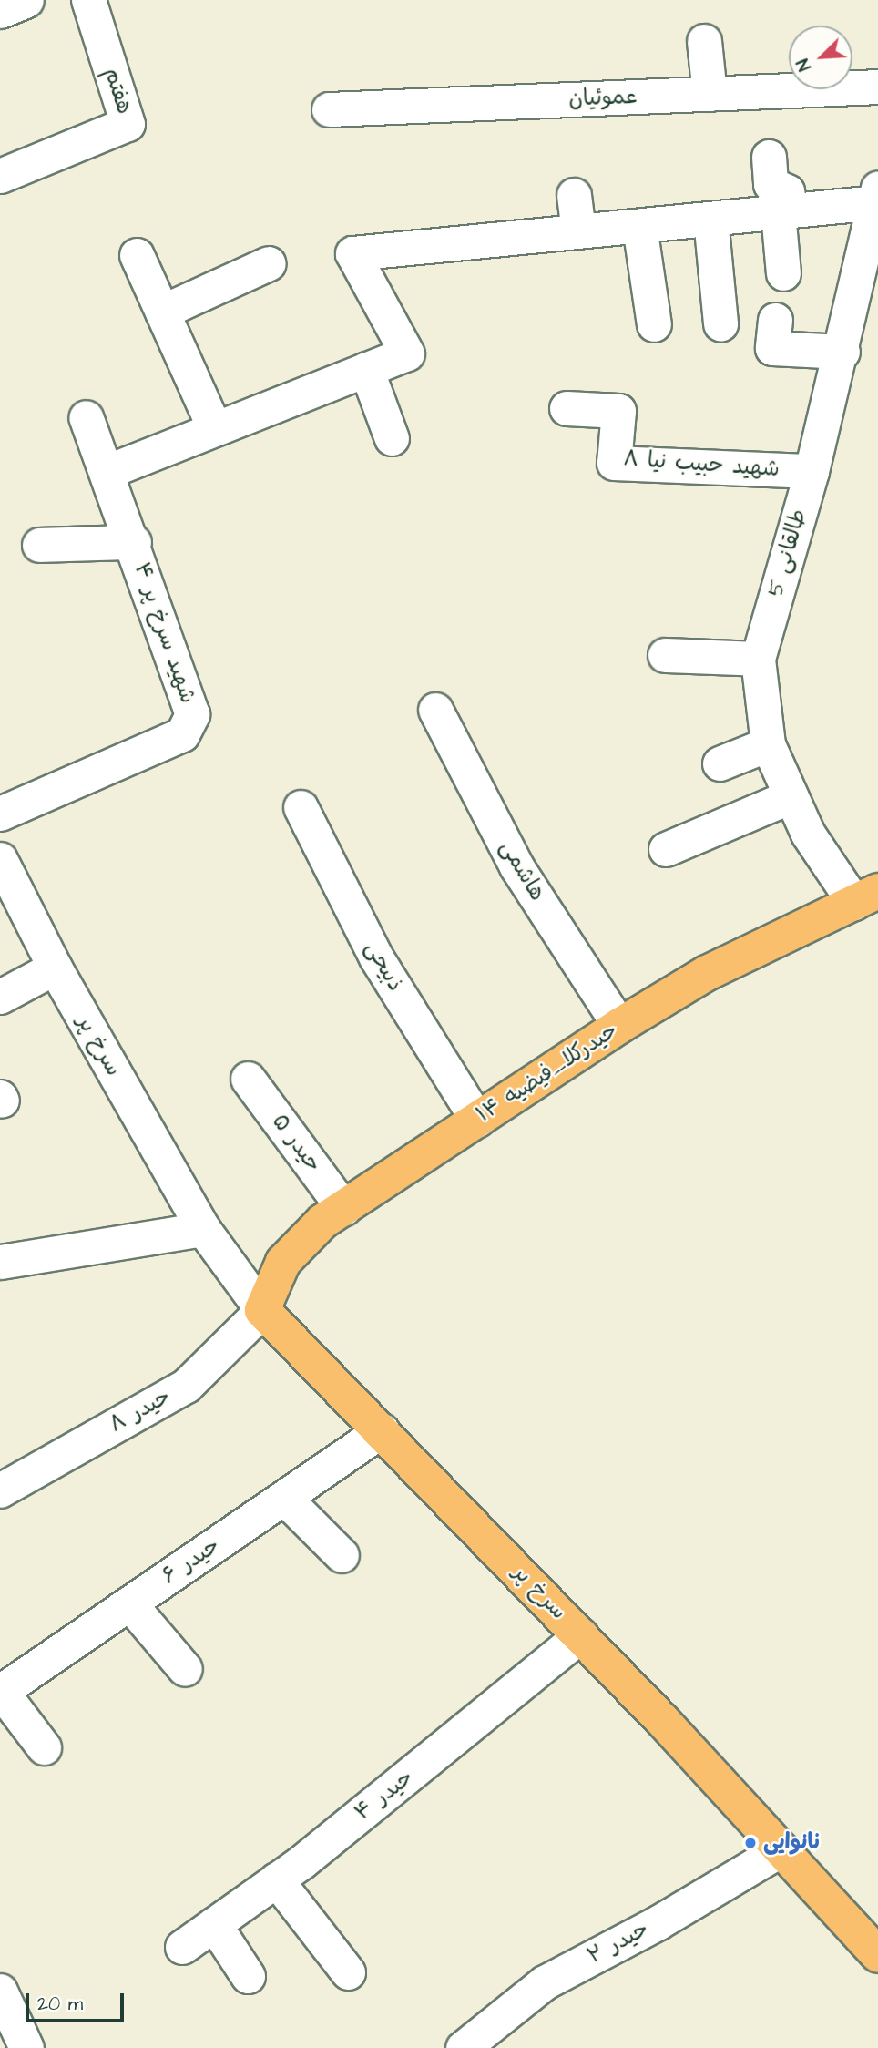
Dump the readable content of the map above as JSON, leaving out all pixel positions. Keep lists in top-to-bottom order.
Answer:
{
  "streets": {
    "main road": ["سرخ پر", "حیدرکلا_فیضیه ۱۴"],
    "street": [
      "هفتم",
      "عموئیان",
      "شهید حبیب نیا ۸",
      "طالقانی 5",
      "شهید سرخ پر ۴",
      "هاشمی",
      "ذبیحی",
      "حیدر ۵",
      "حیدر ۸",
      "حیدر ۶",
      "حیدر ۴",
      "حیدر ۲"
    ]
  },
  "crossings": [
    ["شهید حبیب نیا ۸", "طالقانی 5"],
    ["طالقانی 5", "حیدرکلا_فیضیه ۱۴"],
    ["هاشمی", "حیدرکلا_فیضیه ۱۴"],
    ["ذبیحی", "حیدرکلا_فیضیه ۱۴"],
    ["سرخ پر", "حیدرکلا_فیضیه ۱۴"],
    ["سرخ پر", "حیدر ۸"],
    ["سرخ پر", "حیدر ۶"],
    ["سرخ پر", "حیدر ۴"],
    ["سرخ پر", "حیدر ۲"],
    ["حیدرکلا_فیضیه ۱۴", "حیدر ۵"],
    ["حیدرکلا_فیضیه ۱۴", "حیدر ۸"]
  ],
  "places": ["نانوایی"],
  "scale_bar": "20 m",
  "north": "bottom left"
}
